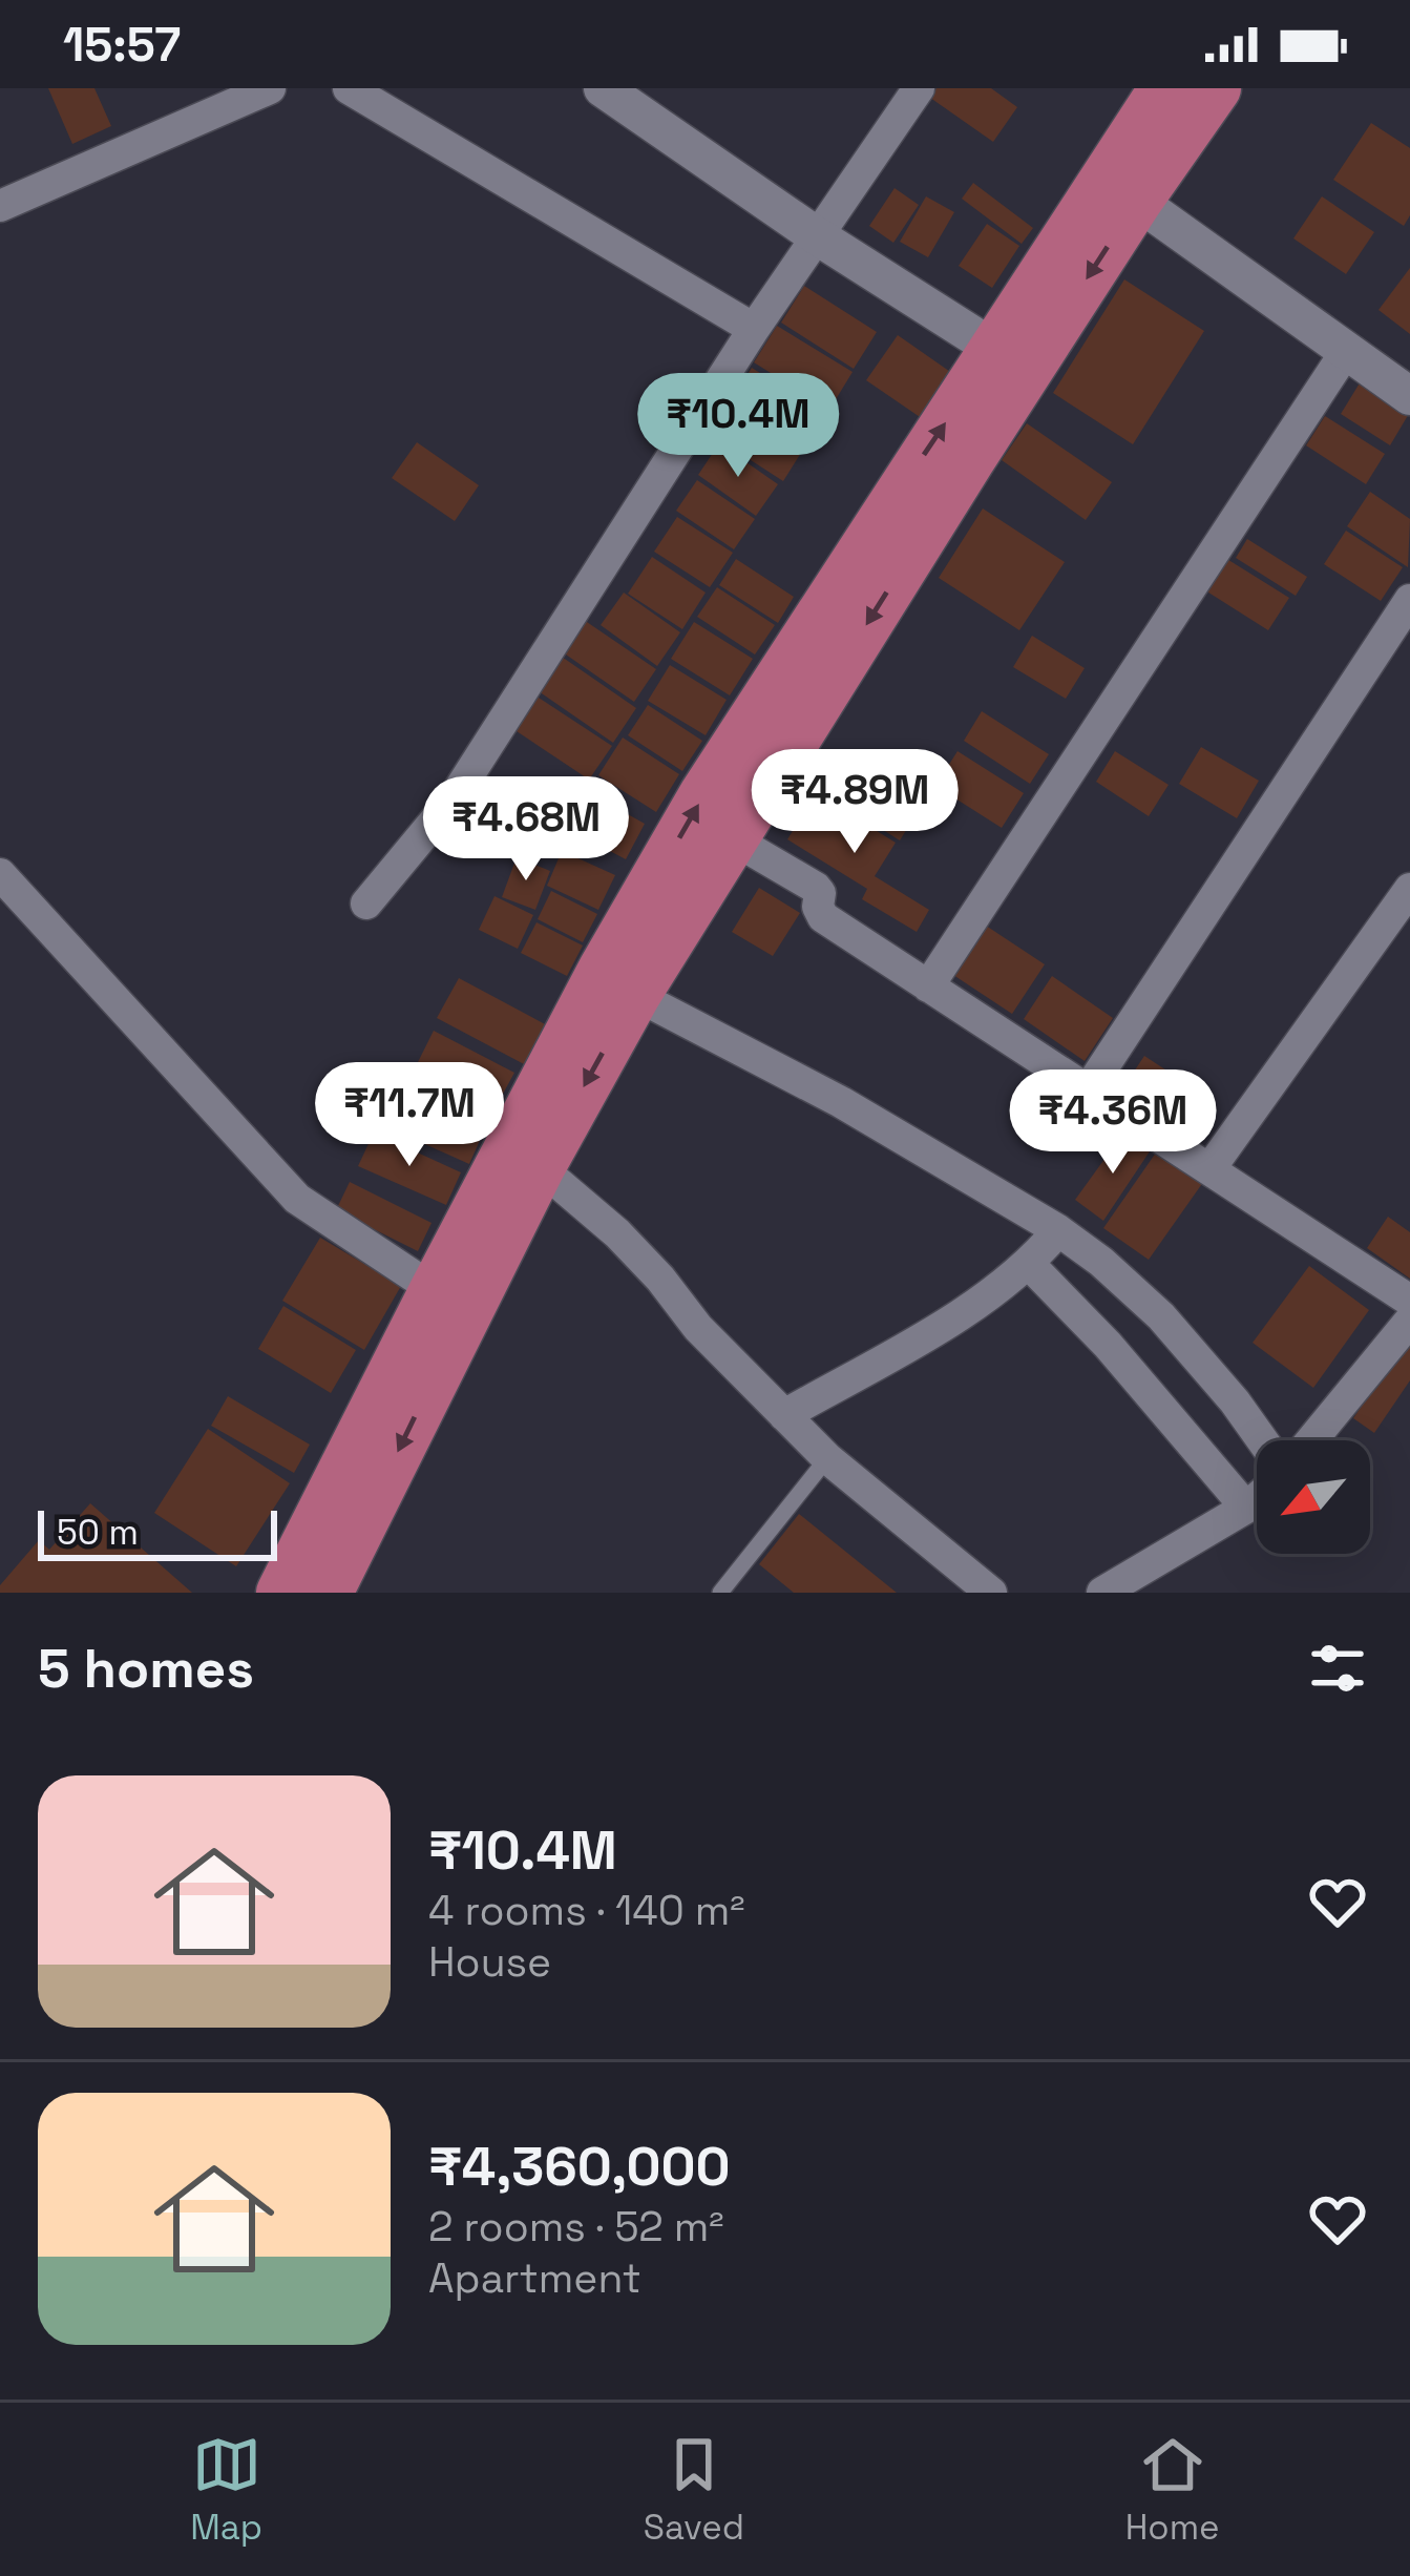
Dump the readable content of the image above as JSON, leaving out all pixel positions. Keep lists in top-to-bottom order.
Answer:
{
  "scale_bar": "50 m",
  "north": "bottom left",
  "page": {
    "status": "15:57",
    "price": [
      "₹10.4M",
      "₹4.89M",
      "₹4.68M",
      "₹11.7M",
      "₹4.36M"
    ],
    "scale": "50 m",
    "heading": "5 homes",
    "list": [
      {
        "name": "₹10.4M",
        "note": "4 rooms · 140 m² · House"
      },
      {
        "name": "₹4,360,000",
        "note": "2 rooms · 52 m² · Apartment"
      }
    ],
    "tabs": ["Map", "Saved", "Home"]
  }
}
